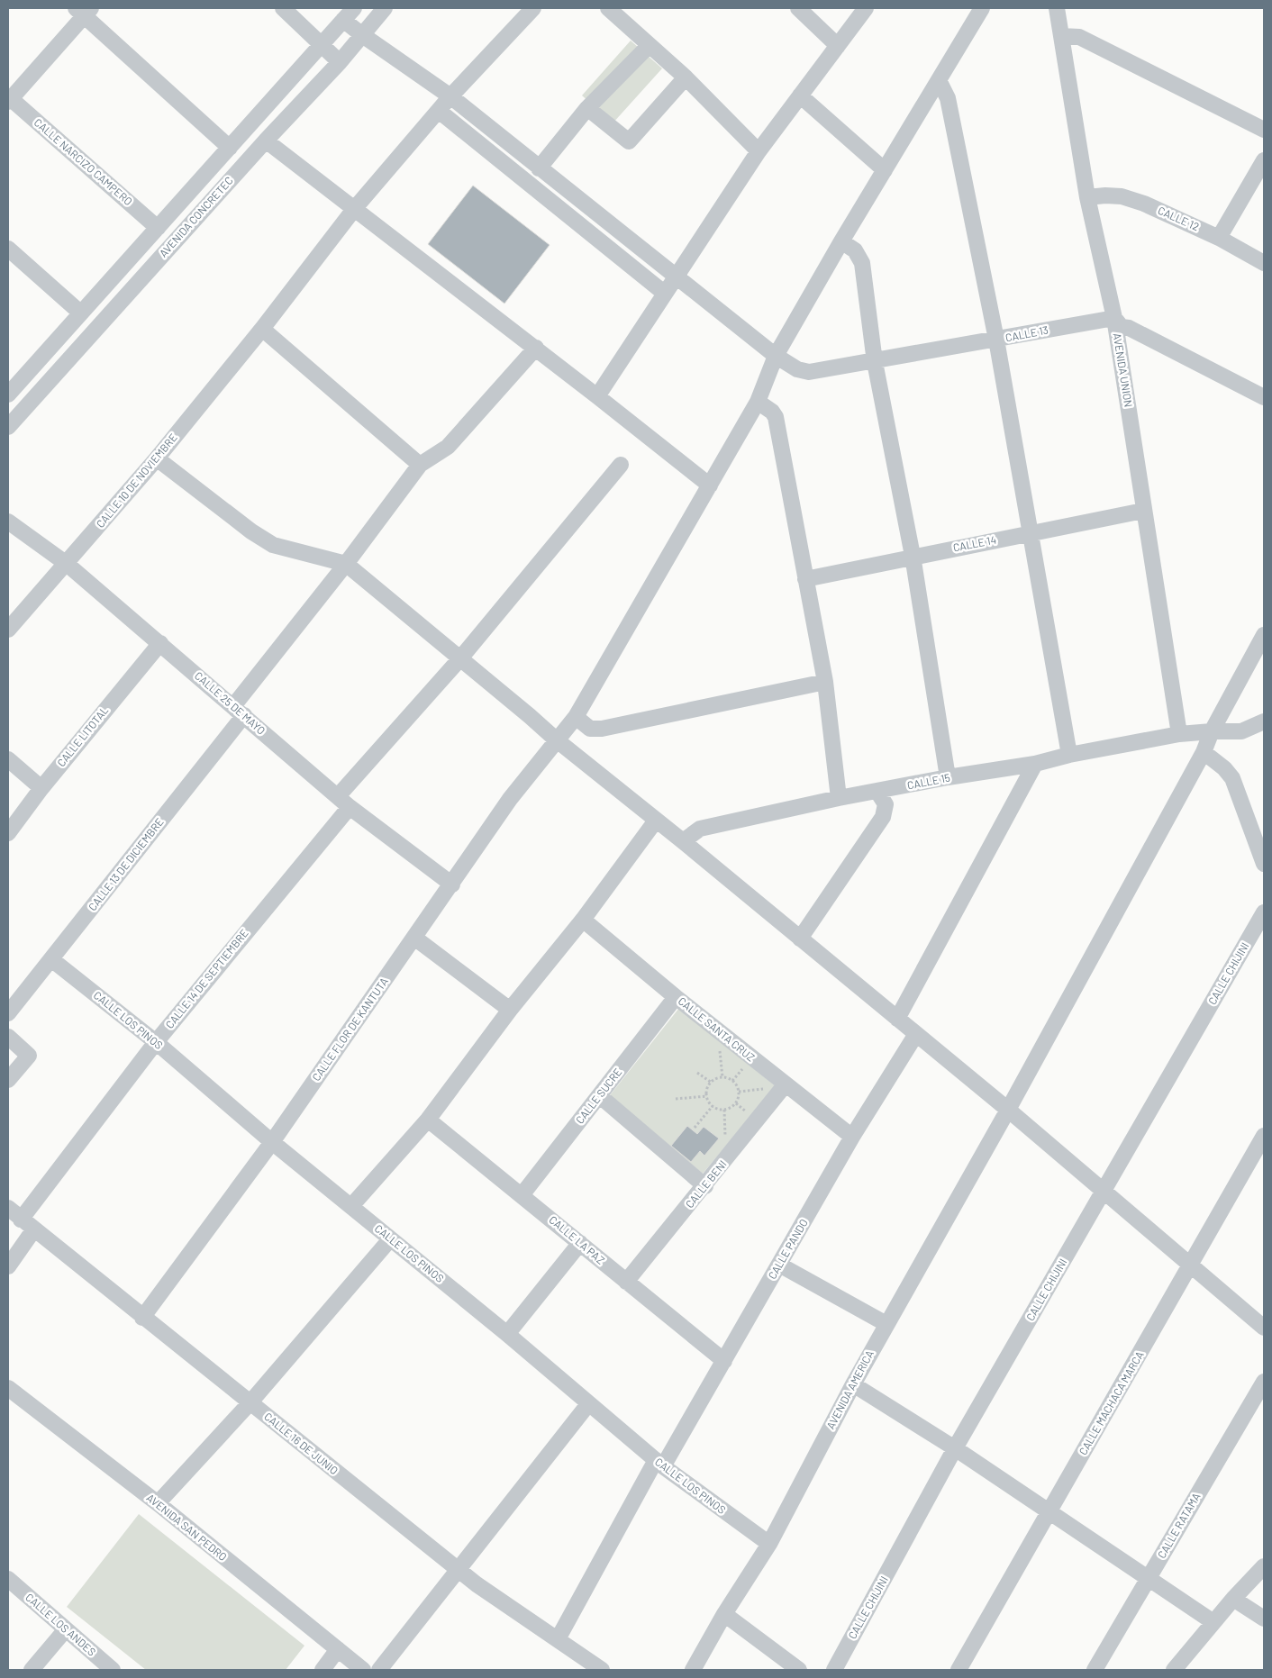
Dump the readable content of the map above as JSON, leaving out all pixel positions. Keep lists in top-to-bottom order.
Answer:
{
  "streets": {
    "street": [
      "CALLE NARCIZO CAMPERO",
      "AVENIDA CONCRETEC",
      "CALLE 12",
      "CALLE 13",
      "AVENIDA UNION",
      "CALLE 10 DE NOVIEMBRE",
      "CALLE 14",
      "CALLE 25 DE MAYO",
      "CALLE LITOTAL",
      "CALLE 15",
      "CALLE 13 DE DICIEMBRE",
      "CALLE CHIJINI",
      "CALLE 14 DE SEPTIEMBRE",
      "CALLE LOS PINOS",
      "CALLE FLOR DE KANTUTA",
      "CALLE SANTA CRUZ",
      "CALLE SUCRE",
      "CALLE BENI",
      "CALLE LA PAZ",
      "CALLE PANDO",
      "AVENIDA AMERICA",
      "CALLE MACHACA MARCA",
      "CALLE 16 DE JUNIO",
      "CALLE RATAMA",
      "AVENIDA SAN PEDRO",
      "CALLE LOS ANDES"
    ]
  },
  "crossings": [
    ["CALLE NARCIZO CAMPERO", "AVENIDA CONCRETEC"],
    ["AVENIDA CONCRETEC", "CALLE 13"],
    ["CALLE 12", "AVENIDA UNION"],
    ["CALLE 13", "AVENIDA UNION"],
    ["CALLE 13", "CALLE 10 DE NOVIEMBRE"],
    ["CALLE 13", "CALLE FLOR DE KANTUTA"],
    ["AVENIDA UNION", "CALLE 14"],
    ["AVENIDA UNION", "CALLE 15"],
    ["CALLE 10 DE NOVIEMBRE", "CALLE 25 DE MAYO"],
    ["CALLE 25 DE MAYO", "CALLE LITOTAL"],
    ["CALLE 25 DE MAYO", "CALLE 13 DE DICIEMBRE"],
    ["CALLE 25 DE MAYO", "CALLE 14 DE SEPTIEMBRE"],
    ["CALLE 25 DE MAYO", "CALLE FLOR DE KANTUTA"],
    ["CALLE 15", "AVENIDA AMERICA"],
    ["CALLE 13 DE DICIEMBRE", "CALLE LOS PINOS"],
    ["CALLE 14 DE SEPTIEMBRE", "CALLE LOS PINOS"],
    ["CALLE 14 DE SEPTIEMBRE", "CALLE 16 DE JUNIO"],
    ["CALLE LOS PINOS", "CALLE FLOR DE KANTUTA"],
    ["CALLE LOS PINOS", "CALLE PANDO"],
    ["CALLE LOS PINOS", "AVENIDA AMERICA"],
    ["CALLE FLOR DE KANTUTA", "CALLE 16 DE JUNIO"],
    ["CALLE SANTA CRUZ", "CALLE SUCRE"],
    ["CALLE SANTA CRUZ", "CALLE BENI"],
    ["CALLE SANTA CRUZ", "CALLE PANDO"],
    ["CALLE SUCRE", "CALLE LA PAZ"],
    ["CALLE BENI", "CALLE LA PAZ"],
    ["CALLE LA PAZ", "CALLE PANDO"],
    ["CALLE PANDO", "CALLE 16 DE JUNIO"]
  ]
}
